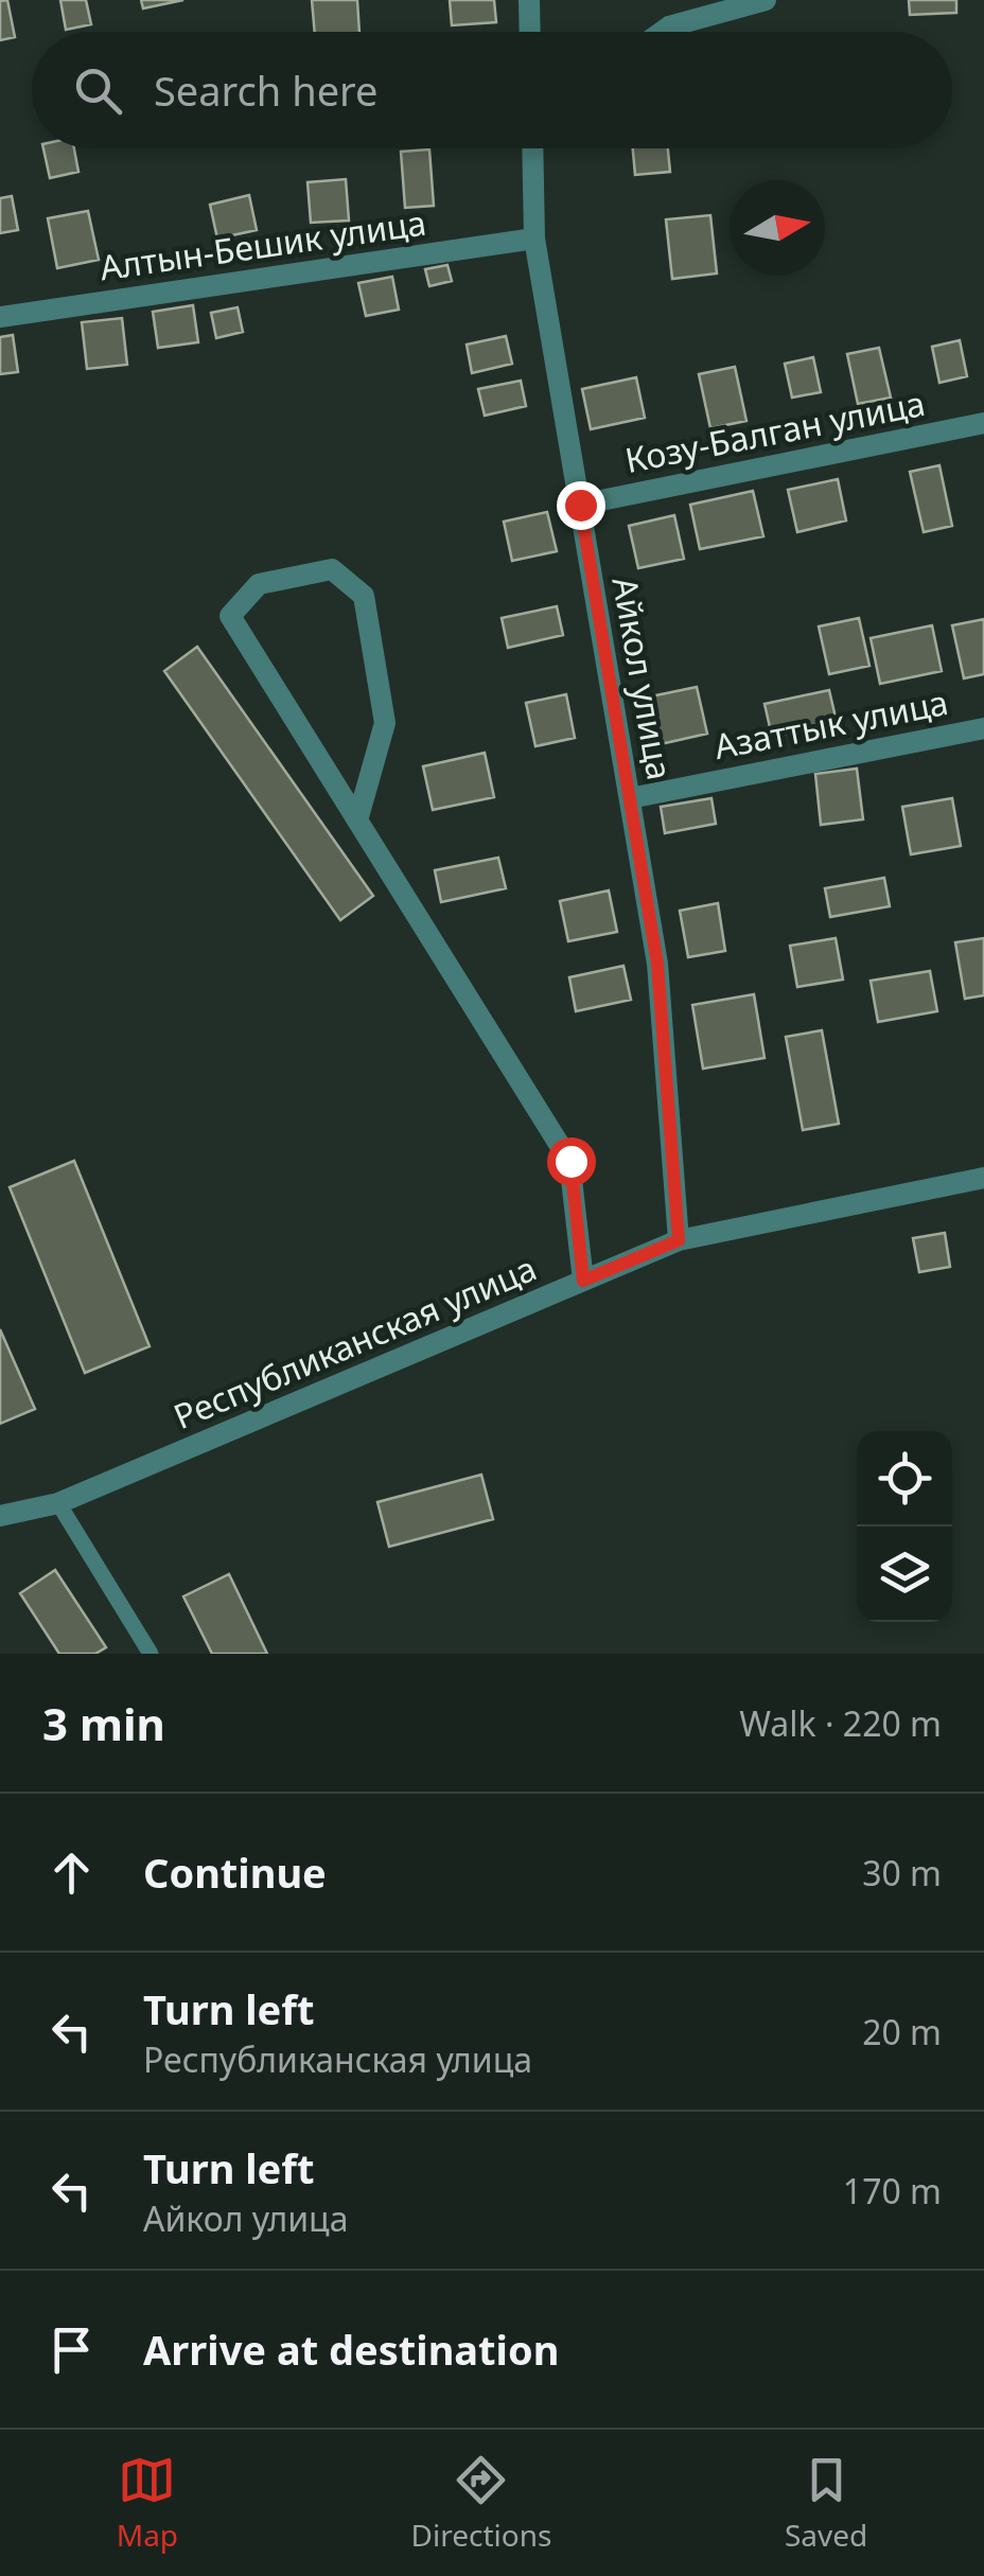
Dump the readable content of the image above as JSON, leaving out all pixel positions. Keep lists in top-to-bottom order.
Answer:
{
  "streets": {
    "street": [
      "Алтын-Бешик улица",
      "Козу-Балган улица",
      "Айкол улица",
      "Азаттык улица",
      "Республиканская улица"
    ]
  },
  "crossings": [
    ["Алтын-Бешик улица", "Айкол улица"],
    ["Козу-Балган улица", "Айкол улица"],
    ["Айкол улица", "Азаттык улица"],
    ["Айкол улица", "Республиканская улица"]
  ],
  "north": "right",
  "page": {
    "search": "Search here",
    "heading": ["3 min", "Walk · 220 m"],
    "list": [
      ["Continue", "30 m"],
      ["Turn left", "Республиканская улица", "20 m"],
      ["Turn left", "Айкол улица", "170 m"],
      "Arrive at destination"
    ],
    "nav": ["Map", "Directions", "Saved"]
  }
}
